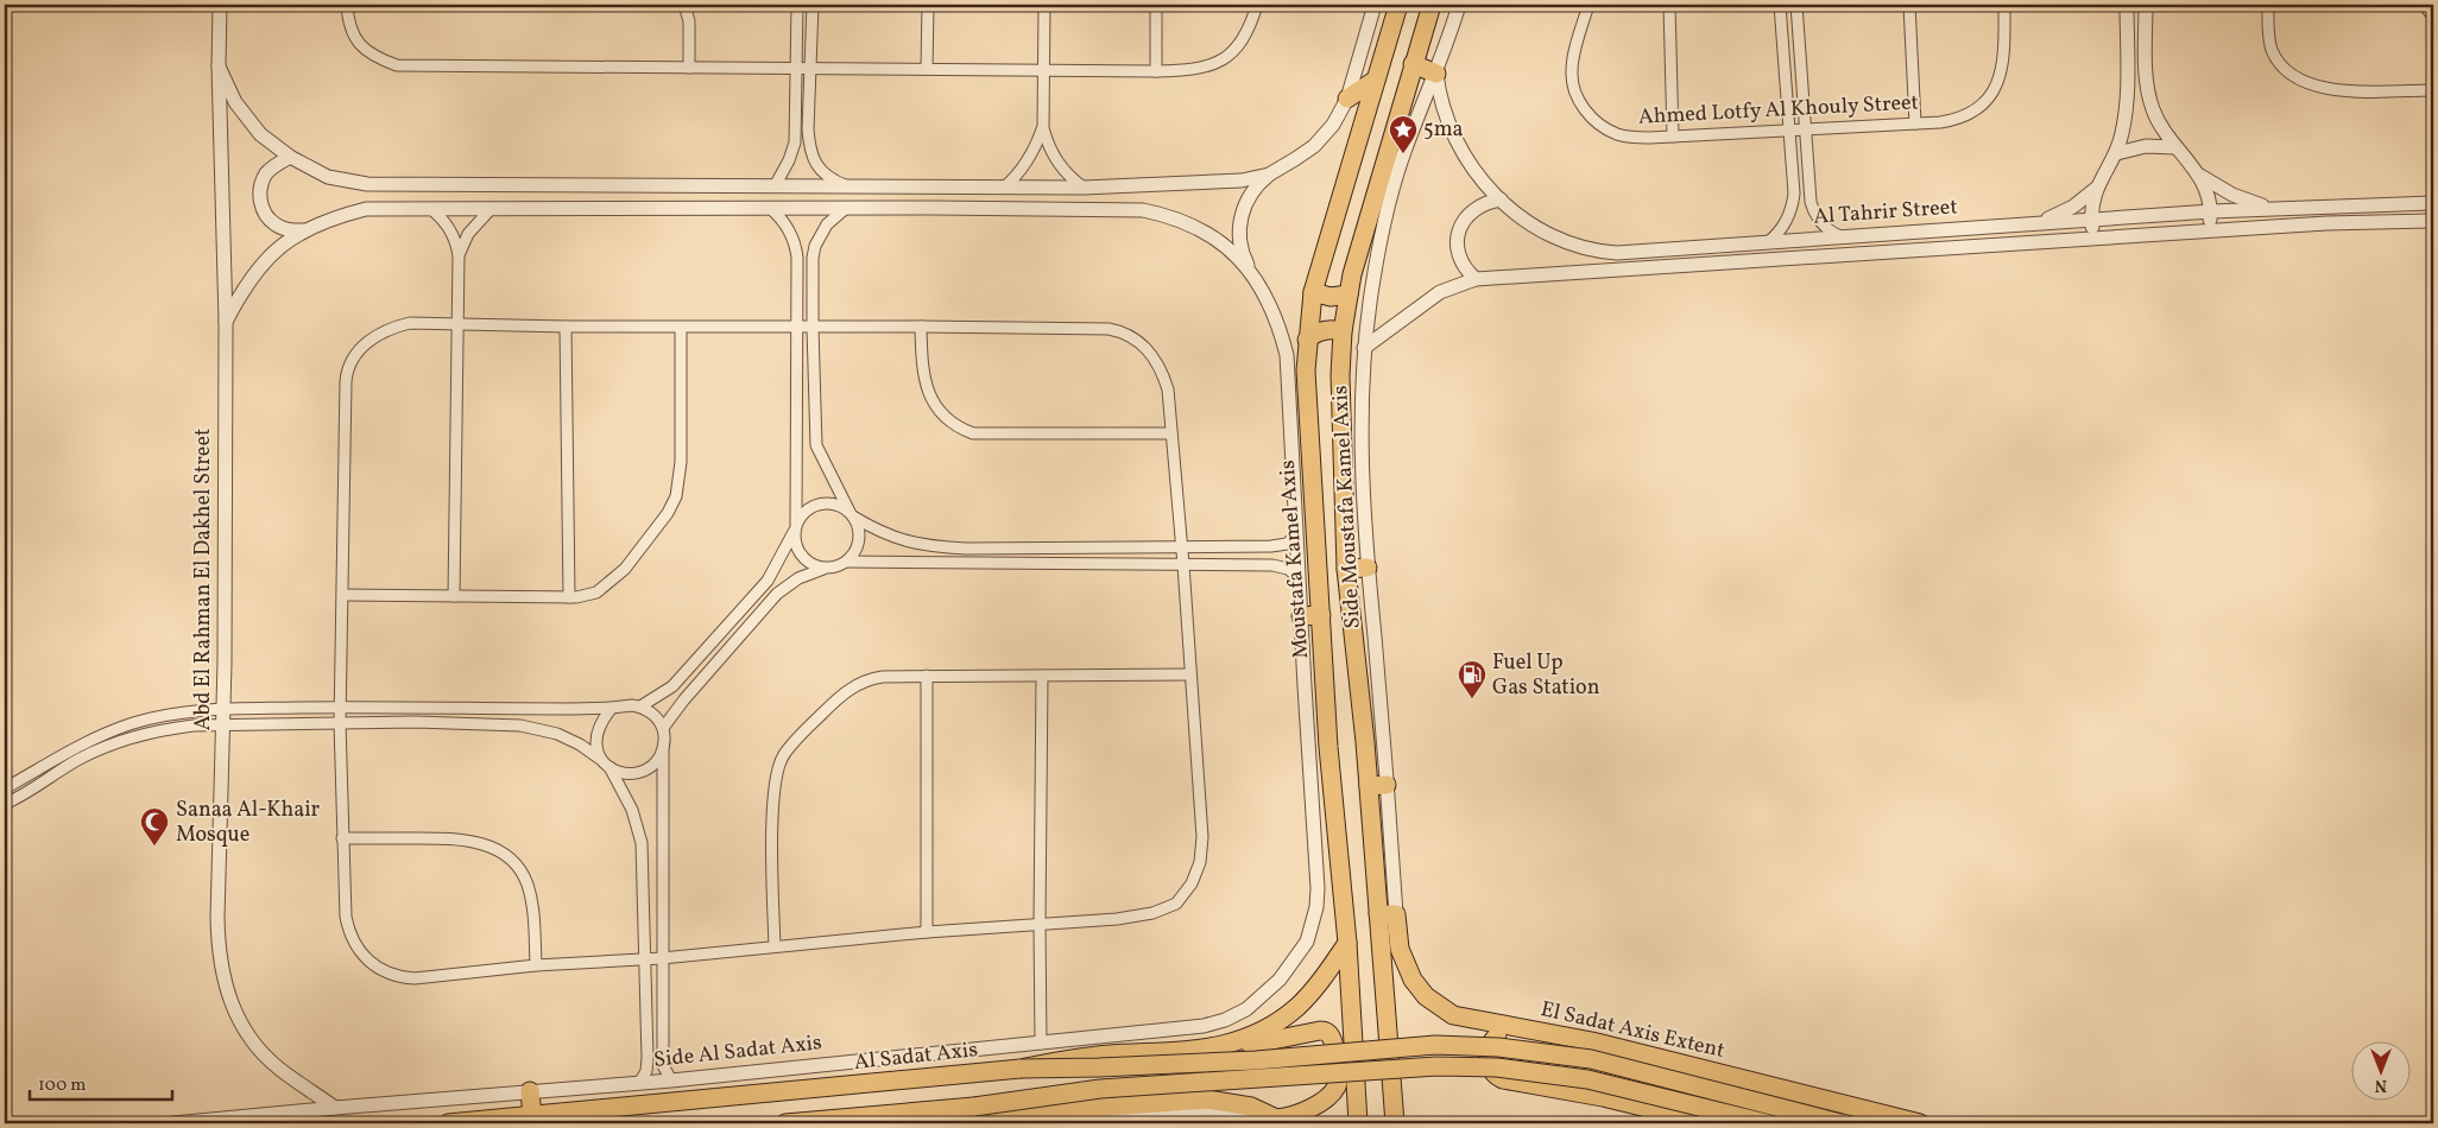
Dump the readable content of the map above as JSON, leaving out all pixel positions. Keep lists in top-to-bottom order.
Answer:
{
  "streets": {
    "main road": ["Moustafa Kamel Axis", "El Sadat Axis Extent", "Al Sadat Axis"],
    "street": [
      "Ahmed Lotfy Al Khouly Street",
      "Al Tahrir Street",
      "Side Moustafa Kamel Axis",
      "Abd El Rahman El Dakhel Street",
      "Side Al Sadat Axis"
    ]
  },
  "crossings": [
    ["Al Tahrir Street", "Side Moustafa Kamel Axis"],
    ["Side Moustafa Kamel Axis", "El Sadat Axis Extent"],
    ["Moustafa Kamel Axis", "Al Sadat Axis"],
    ["Abd El Rahman El Dakhel Street", "Side Al Sadat Axis"]
  ],
  "places": {
    "place": ["5ma"],
    "fuel station": ["Fuel Up Gas Station"],
    "mosque": ["Sanaa Al-Khair Mosque"]
  },
  "scale_bar": "100 m",
  "north": "bottom"
}
